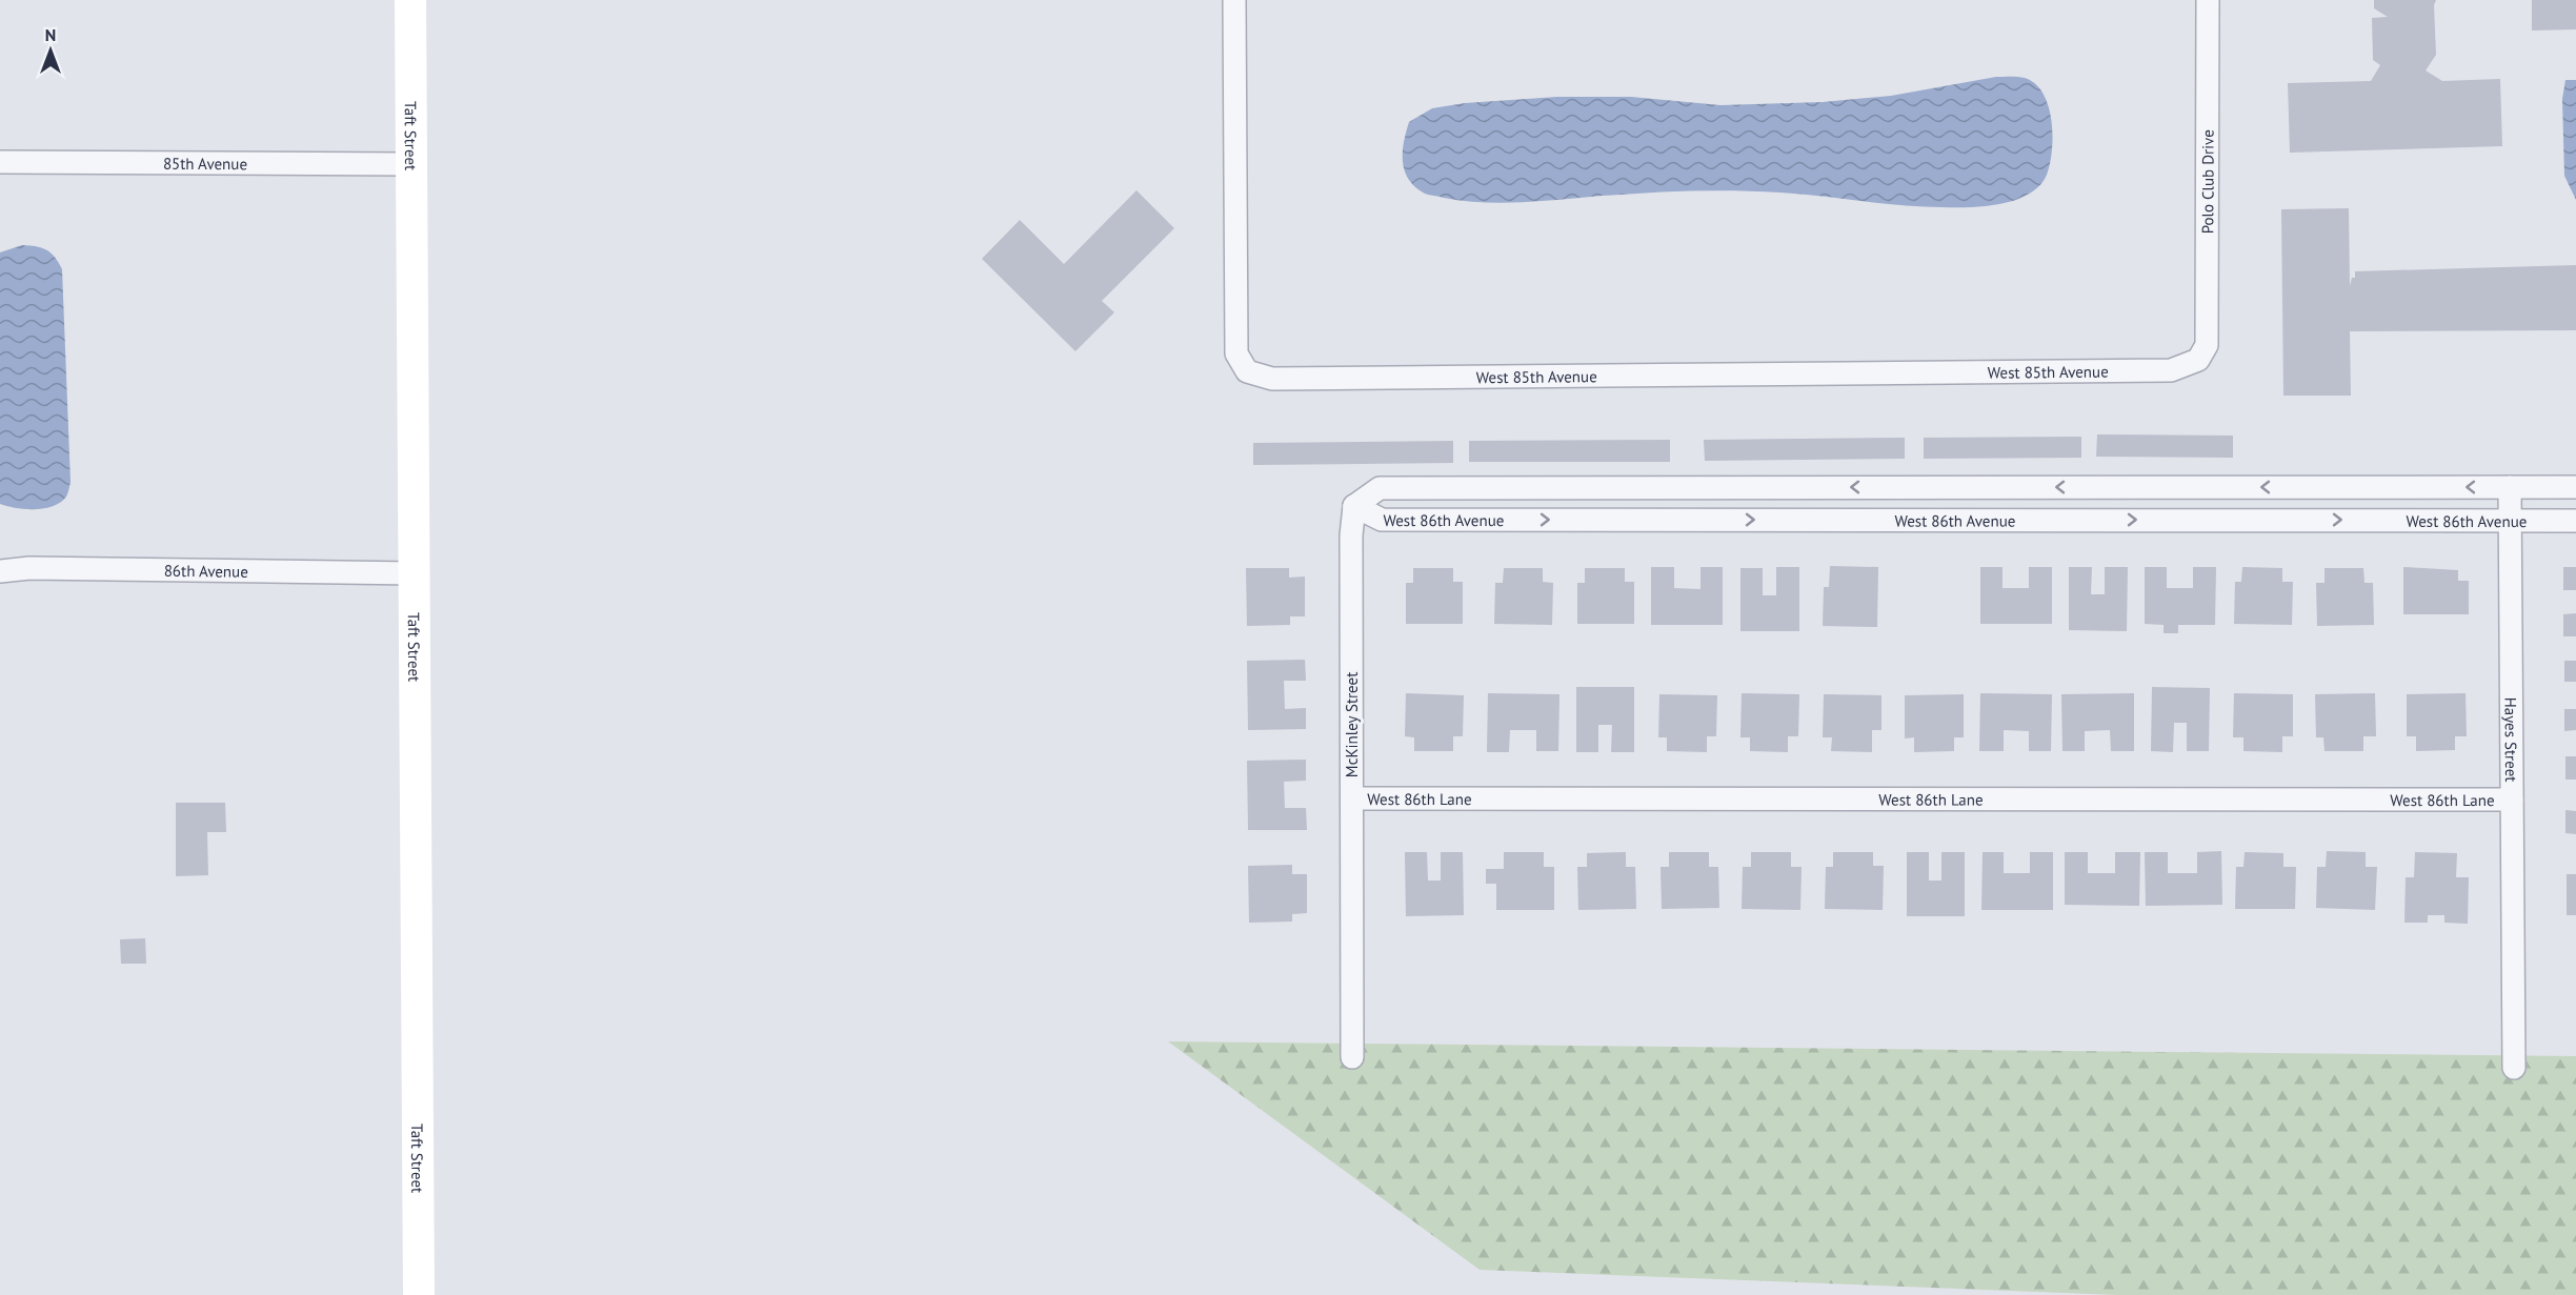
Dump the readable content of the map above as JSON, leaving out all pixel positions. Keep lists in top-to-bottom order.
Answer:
{
  "streets": {
    "main road": ["Taft Street"],
    "street": [
      "85th Avenue",
      "Polo Club Drive",
      "West 85th Avenue",
      "West 86th Avenue",
      "86th Avenue",
      "McKinley Street",
      "Hayes Street",
      "West 86th Lane"
    ]
  },
  "crossings": [
    ["Taft Street", "85th Avenue"],
    ["Taft Street", "86th Avenue"],
    ["Polo Club Drive", "West 85th Avenue"],
    ["West 86th Avenue", "McKinley Street"],
    ["West 86th Avenue", "Hayes Street"],
    ["McKinley Street", "West 86th Lane"],
    ["Hayes Street", "West 86th Lane"]
  ],
  "north": "top"
}
